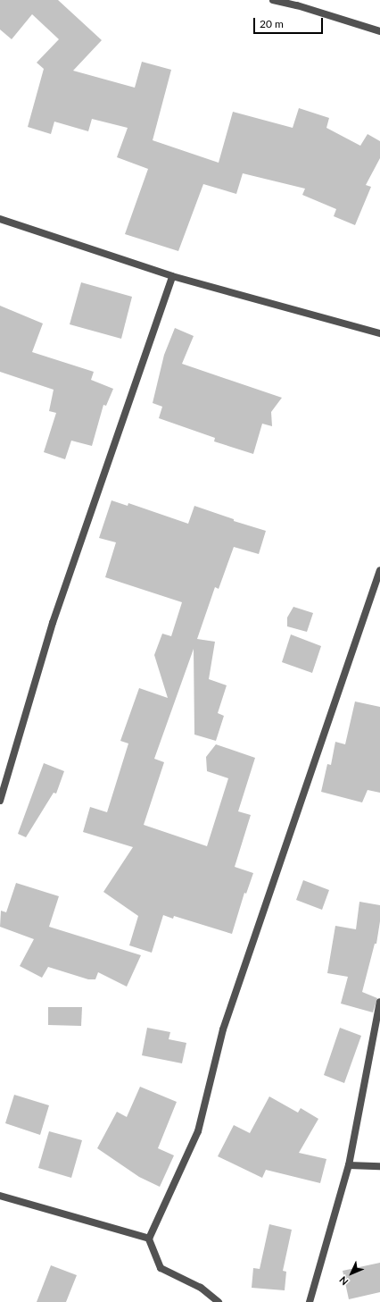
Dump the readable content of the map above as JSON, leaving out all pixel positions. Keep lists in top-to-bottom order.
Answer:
{
  "scale_bar": "20 m",
  "north": "bottom left"
}
